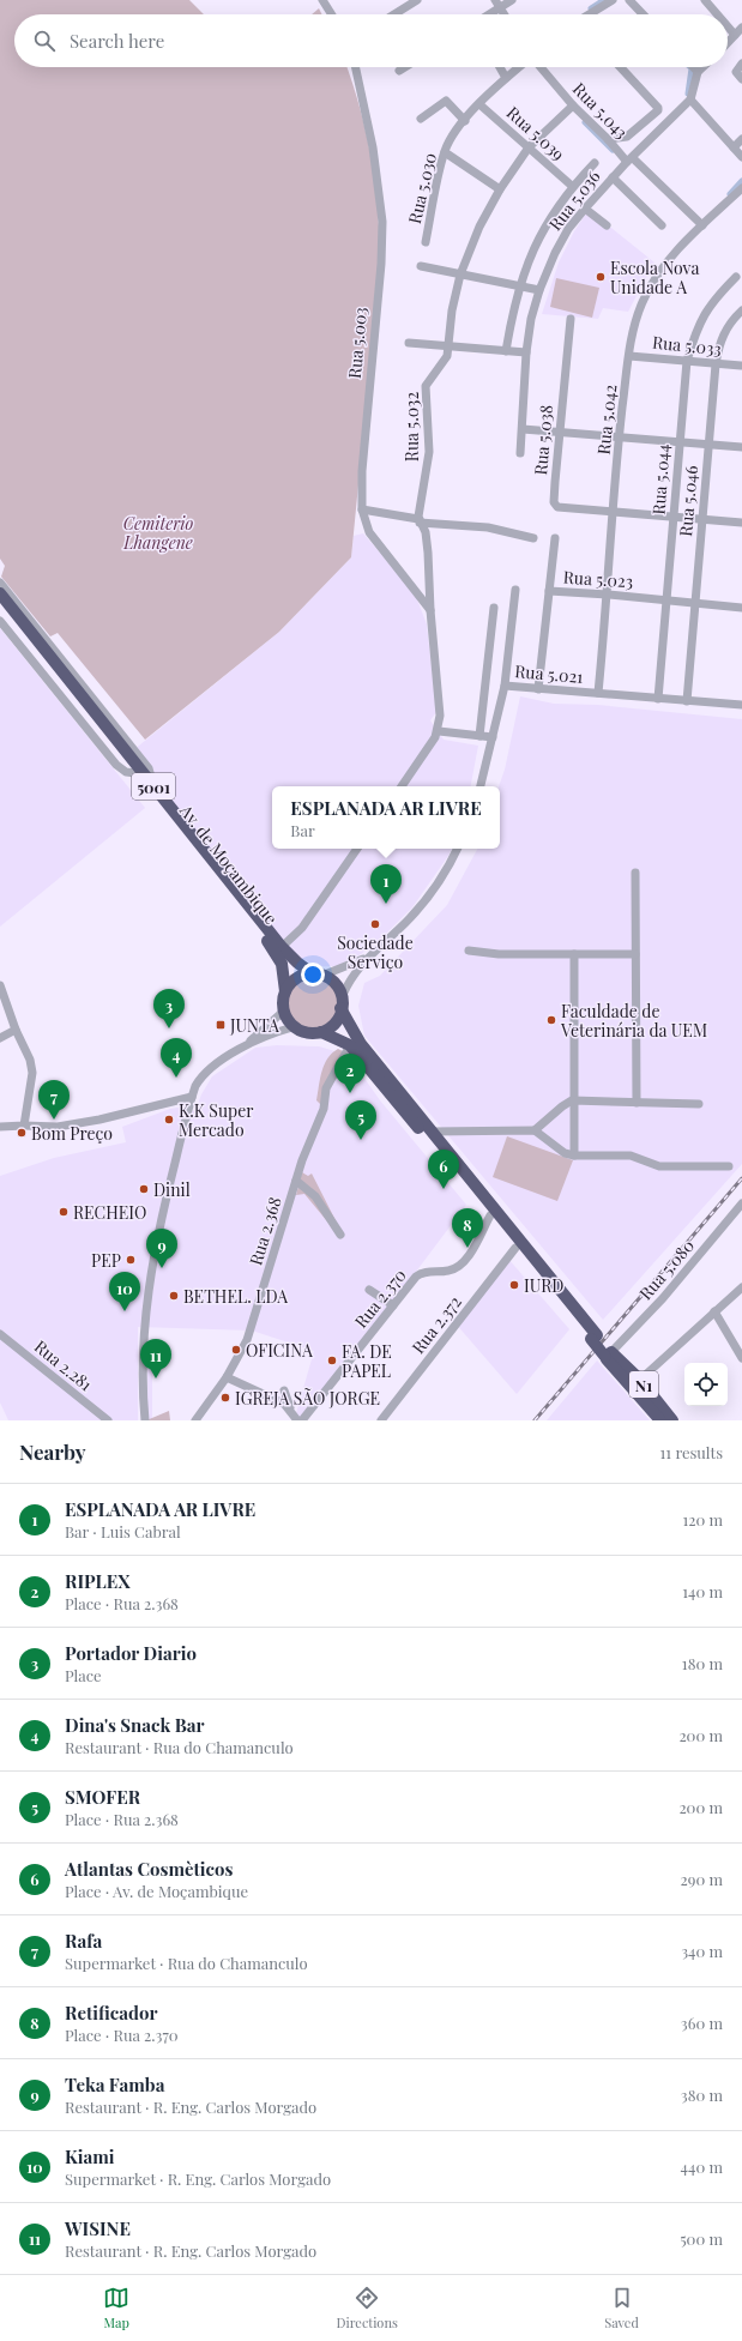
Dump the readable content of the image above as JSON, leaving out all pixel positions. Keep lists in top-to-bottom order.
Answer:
{
  "streets": {
    "highway": ["5001", "Av. de Moçambique", "N1"],
    "street": [
      "Rua 5.043",
      "Rua 5.039",
      "Rua 5.030",
      "Rua 5.036",
      "Rua 5.003",
      "Rua 5.033",
      "Rua 5.042",
      "Rua 5.032",
      "Rua 5.038",
      "Rua 5.044",
      "Rua 5.046",
      "Rua 5.023",
      "Rua 5.021",
      "Rua 2.368",
      "Rua 5.080",
      "Rua 2.370",
      "Rua 2.372",
      "Rua 2.281"
    ]
  },
  "crossings": [
    ["Rua 5.043", "Rua 5.036"],
    ["Rua 5.043", "Rua 5.042"],
    ["Rua 5.043", "Rua 5.032"],
    ["Rua 5.039", "Rua 5.030"],
    ["Rua 5.039", "Rua 5.032"],
    ["Rua 5.003", "Rua 5.032"],
    ["Rua 5.033", "Rua 5.042"],
    ["Rua 5.033", "Rua 5.044"],
    ["Rua 5.033", "Rua 5.046"],
    ["Rua 5.042", "Rua 5.038"],
    ["Rua 5.042", "Rua 5.023"],
    ["Rua 5.042", "Rua 5.021"],
    ["Rua 5.044", "Rua 5.023"],
    ["Rua 5.044", "Rua 5.021"],
    ["Rua 5.046", "Rua 5.023"],
    ["Rua 5.046", "Rua 5.021"],
    ["Rua 5.023", "Rua 5.021"],
    ["Av. de Moçambique", "N1"],
    ["Rua 5.080", "N1"],
    ["Rua 2.372", "N1"]
  ],
  "parks": ["Cemiterio Lhangene"],
  "places": {
    "other": [
      "Escola Nova Unidade A",
      "Sociedade Serviço",
      "Faculdade de Veterinária da UEM",
      "K.K Super Mercado",
      "Bom Preço",
      "Dinil",
      "RECHEIO",
      "PEP",
      "IURD",
      "BETHEL. LDA",
      "OFICINA",
      "FA. DE PAPEL",
      "IGREJA SÃO JORGE"
    ],
    "transit": ["JUNTA"]
  },
  "page": {
    "search": "Search here",
    "popup": ["ESPLANADA AR LIVRE", "Bar"],
    "pins": [
      "1",
      "3",
      "4",
      "2",
      "7",
      "5",
      "6",
      "8",
      "9",
      "10",
      "11"
    ],
    "heading": ["Nearby", "11 results"],
    "list": [
      {
        "mark": "1",
        "name": "ESPLANADA AR LIVRE",
        "note": "Bar · Luis Cabral",
        "value": "120 m"
      },
      {
        "mark": "2",
        "name": "RIPLEX",
        "note": "Place · Rua 2.368",
        "value": "140 m"
      },
      {
        "mark": "3",
        "name": "Portador Diario",
        "note": "Place",
        "value": "180 m"
      },
      {
        "mark": "4",
        "name": "Dina's Snack Bar",
        "note": "Restaurant · Rua do Chamanculo",
        "value": "200 m"
      },
      {
        "mark": "5",
        "name": "SMOFER",
        "note": "Place · Rua 2.368",
        "value": "200 m"
      },
      {
        "mark": "6",
        "name": "Atlantas Cosmèticos",
        "note": "Place · Av. de Moçambique",
        "value": "290 m"
      },
      {
        "mark": "7",
        "name": "Rafa",
        "note": "Supermarket · Rua do Chamanculo",
        "value": "340 m"
      },
      {
        "mark": "8",
        "name": "Retificador",
        "note": "Place · Rua 2.370",
        "value": "360 m"
      },
      {
        "mark": "9",
        "name": "Teka Famba",
        "note": "Restaurant · R. Eng. Carlos Morgado",
        "value": "380 m"
      },
      {
        "mark": "10",
        "name": "Kiami",
        "note": "Supermarket · R. Eng. Carlos Morgado",
        "value": "440 m"
      },
      {
        "mark": "11",
        "name": "WISINE",
        "note": "Restaurant · R. Eng. Carlos Morgado",
        "value": "500 m"
      }
    ],
    "nav": ["Map", "Directions", "Saved"]
  }
}
